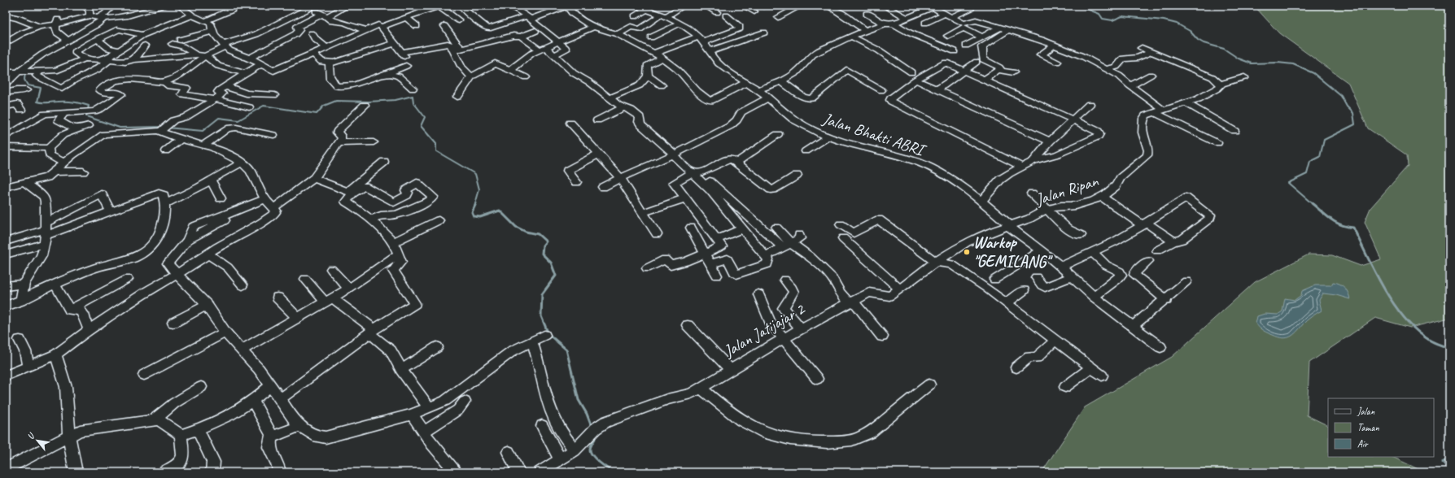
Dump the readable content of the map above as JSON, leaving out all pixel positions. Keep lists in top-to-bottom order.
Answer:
{
  "streets": {
    "street": ["Jalan Bhakti ABRI", "Jalan Ripan", "Jalan Jatijajar 2"]
  },
  "crossings": [
    ["Jalan Bhakti ABRI", "Jalan Ripan"],
    ["Jalan Bhakti ABRI", "Jalan Jatijajar 2"],
    ["Jalan Ripan", "Jalan Jatijajar 2"]
  ],
  "places": ["Warkop \"GEMILANG\""],
  "legend": ["Jalan", "Taman", "Air"],
  "north": "top left"
}
